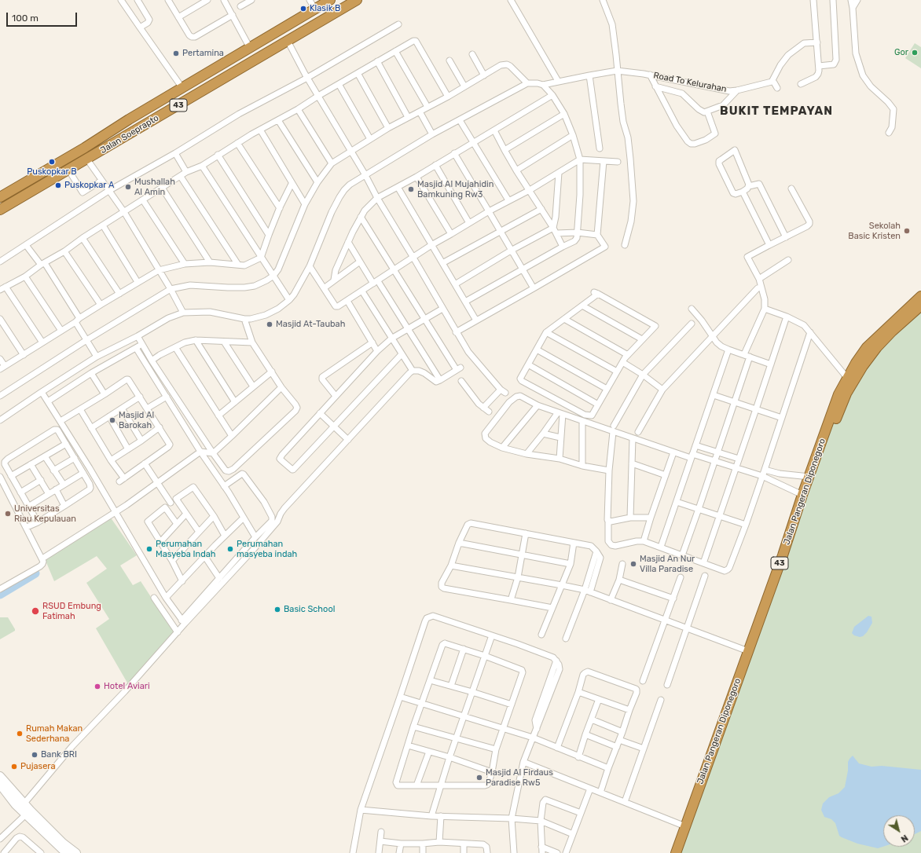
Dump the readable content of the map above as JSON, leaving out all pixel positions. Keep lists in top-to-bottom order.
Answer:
{
  "streets": {
    "highway": ["43", "Jalan Soeprapto", "Jalan Pangeran Diponegoro"],
    "street": ["Road To Kelurahan"]
  },
  "districts": ["BUKIT TEMPAYAN"],
  "places": [
    "Klasik B",
    "Gor",
    "Pertamina",
    "Puskopkar B",
    "Puskopkar A",
    "Mushallah Al Amin",
    "Masjid Al Mujahidin Bamkuning Rw3",
    "Sekolah Basic Kristen",
    "Masjid At-Taubah",
    "Masjid Al Barokah",
    "Universitas Riau Kepulauan",
    "Perumahan Masyeba Indah",
    "Perumahan masyeba indah",
    "Masjid An Nur Villa Paradise",
    "Basic School",
    "RSUD Embung Fatimah",
    "Hotel Aviari",
    "Rumah Makan Sederhana",
    "Bank BRI",
    "Pujasera",
    "Masjid Al Firdaus Paradise Rw5"
  ],
  "scale_bar": "100 m",
  "north": "bottom right"
}
